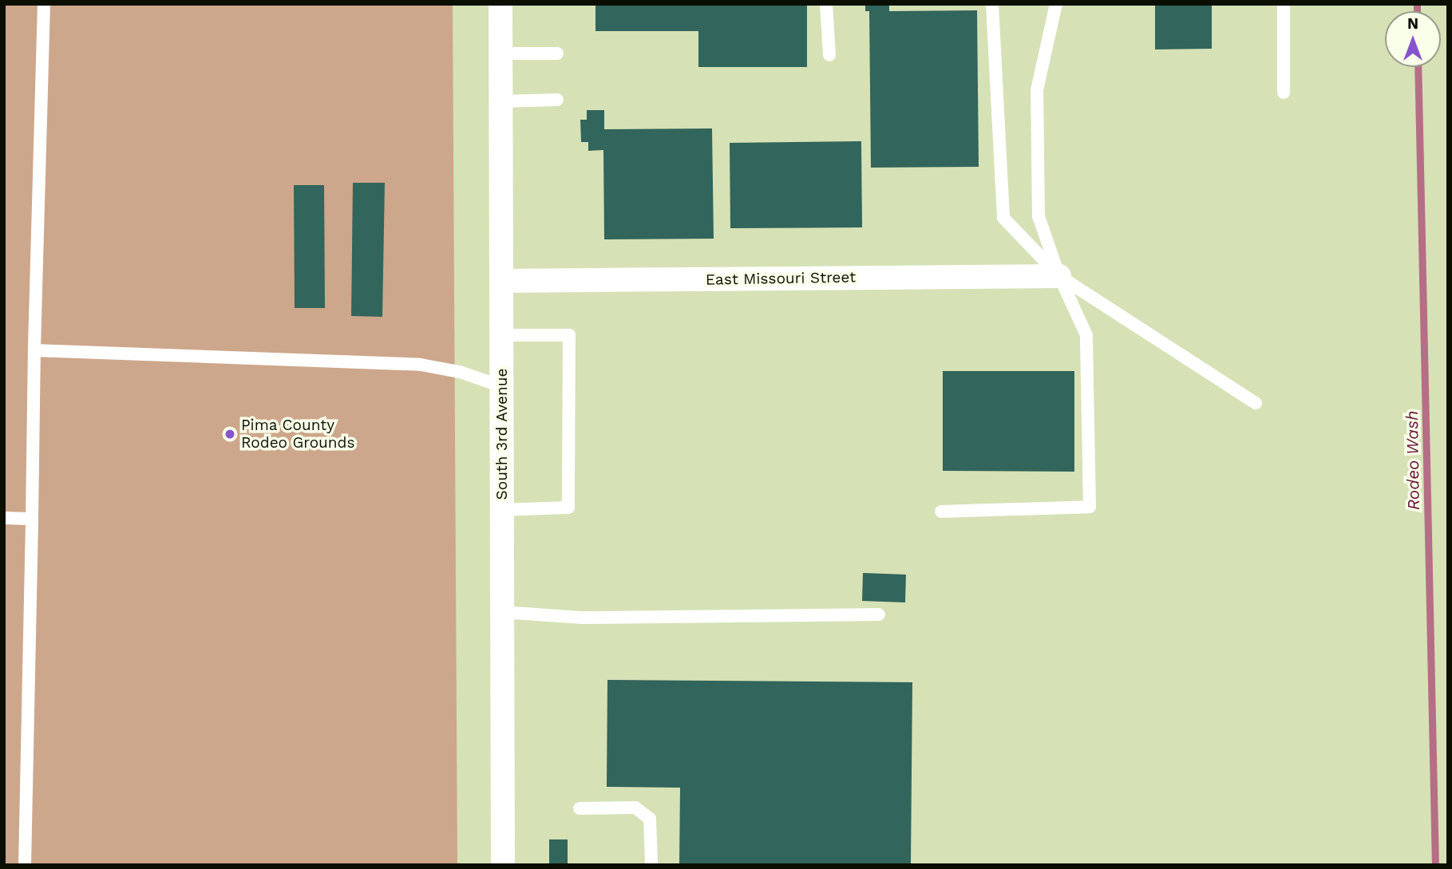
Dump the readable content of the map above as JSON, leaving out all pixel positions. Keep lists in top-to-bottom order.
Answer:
{
  "streets": {
    "street": ["East Missouri Street", "South 3rd Avenue"]
  },
  "crossings": [
    ["East Missouri Street", "South 3rd Avenue"]
  ],
  "water": ["Rodeo Wash"],
  "places": ["Pima County Rodeo Grounds"],
  "north": "top"
}
